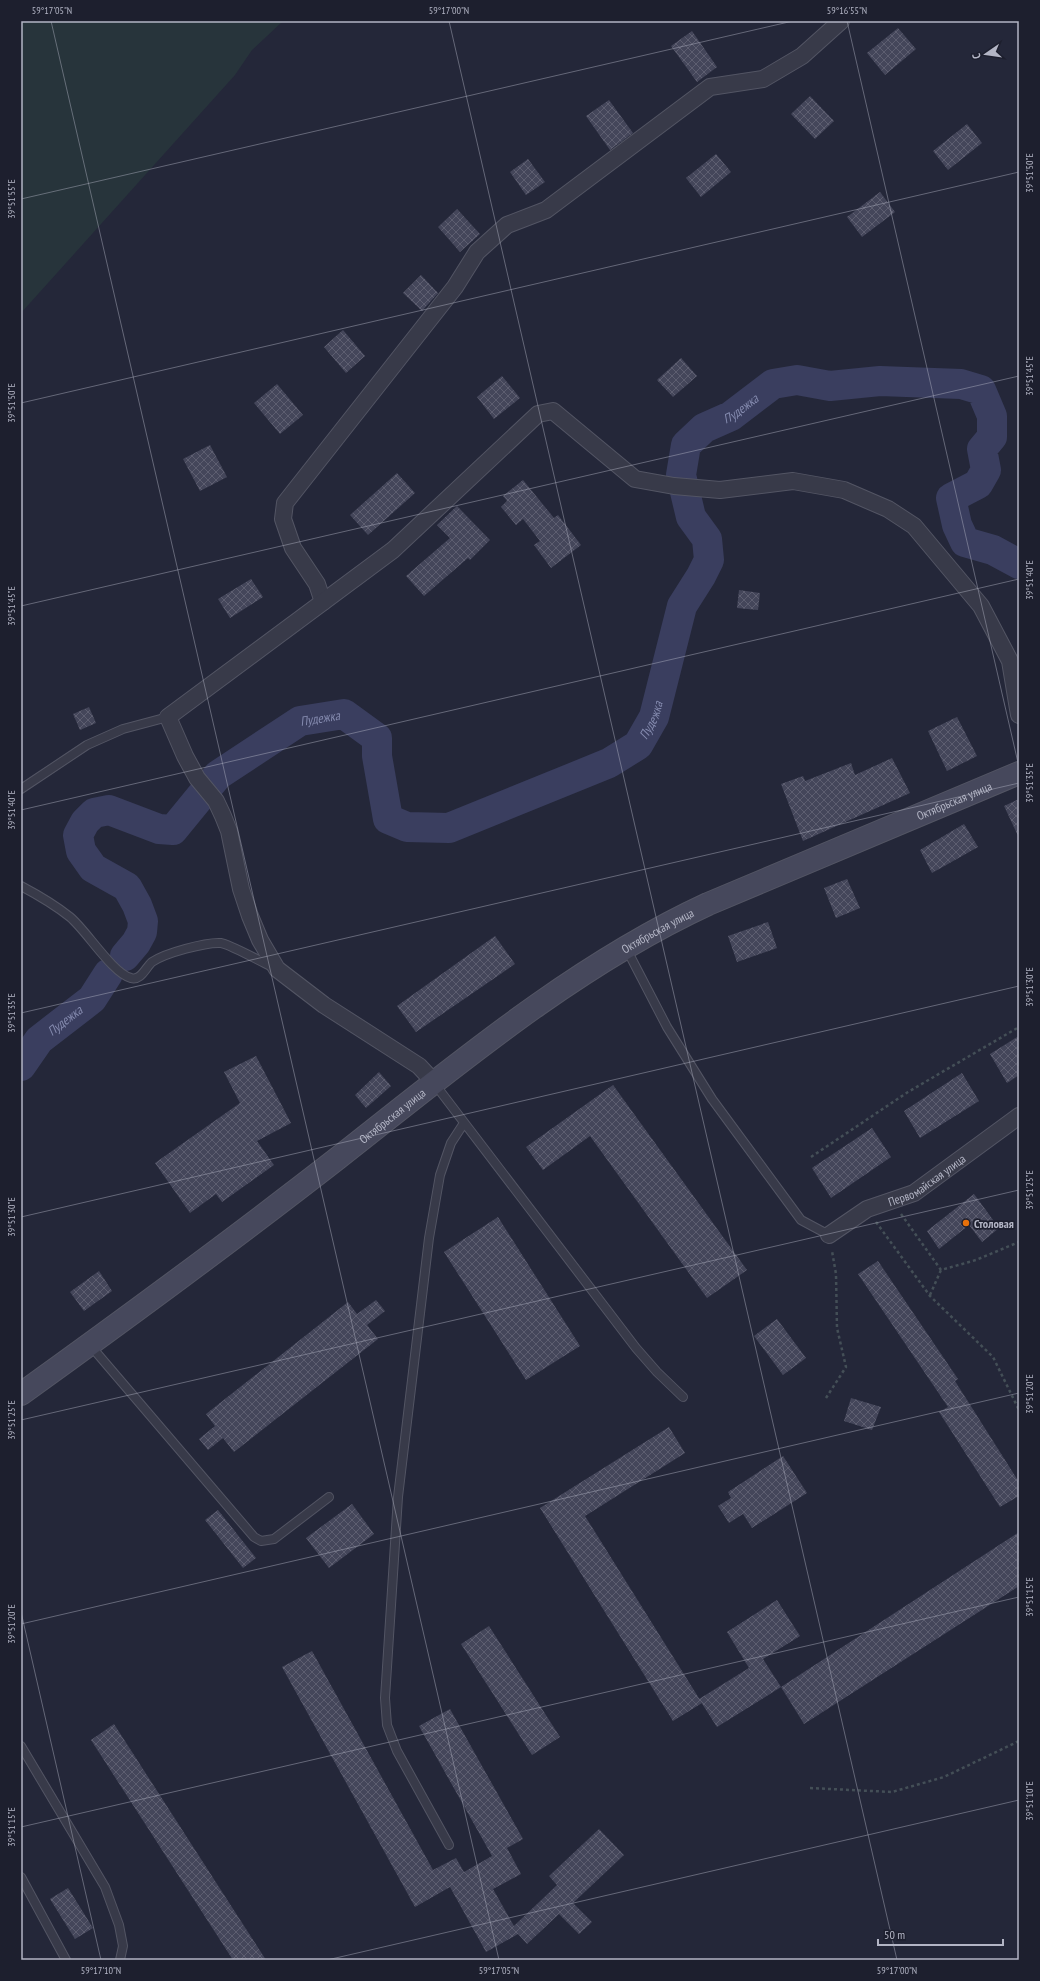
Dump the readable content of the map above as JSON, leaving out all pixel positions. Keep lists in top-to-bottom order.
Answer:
{
  "streets": {
    "street": ["Октябрьская улица", "Первомайская улица"]
  },
  "water": ["Пудежка"],
  "places": ["Столовая"],
  "scale_bar": "50 m",
  "north": "left",
  "coordinates": [
    "59°17'05\"N",
    "59°17'00\"N",
    "59°16'55\"N",
    "39°51'50\"E",
    "39°51'55\"E",
    "39°51'45\"E",
    "39°51'40\"E",
    "39°51'35\"E",
    "39°51'30\"E",
    "39°51'25\"E",
    "39°51'20\"E",
    "39°51'15\"E",
    "39°51'10\"E",
    "59°17'10\"N"
  ]
}
